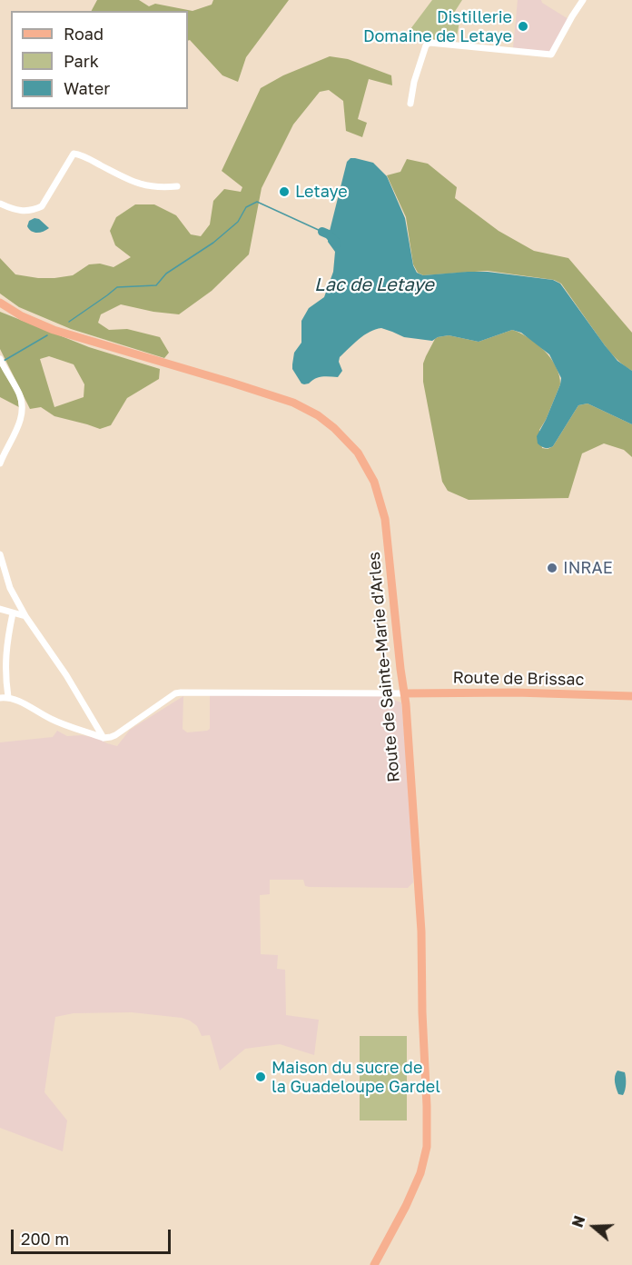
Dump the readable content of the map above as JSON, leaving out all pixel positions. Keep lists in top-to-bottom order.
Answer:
{
  "streets": {
    "main road": ["Route de Sainte-Marie d'Arles", "Route de Brissac"]
  },
  "crossings": [
    ["Route de Sainte-Marie d'Arles", "Route de Brissac"]
  ],
  "water": ["Lac de Letaye"],
  "places": [
    "Distillerie Domaine de Letaye",
    "Letaye",
    "INRAE",
    "Maison du sucre de la Guadeloupe Gardel"
  ],
  "legend": ["Road", "Park", "Water"],
  "scale_bar": "200 m",
  "north": "left"
}
